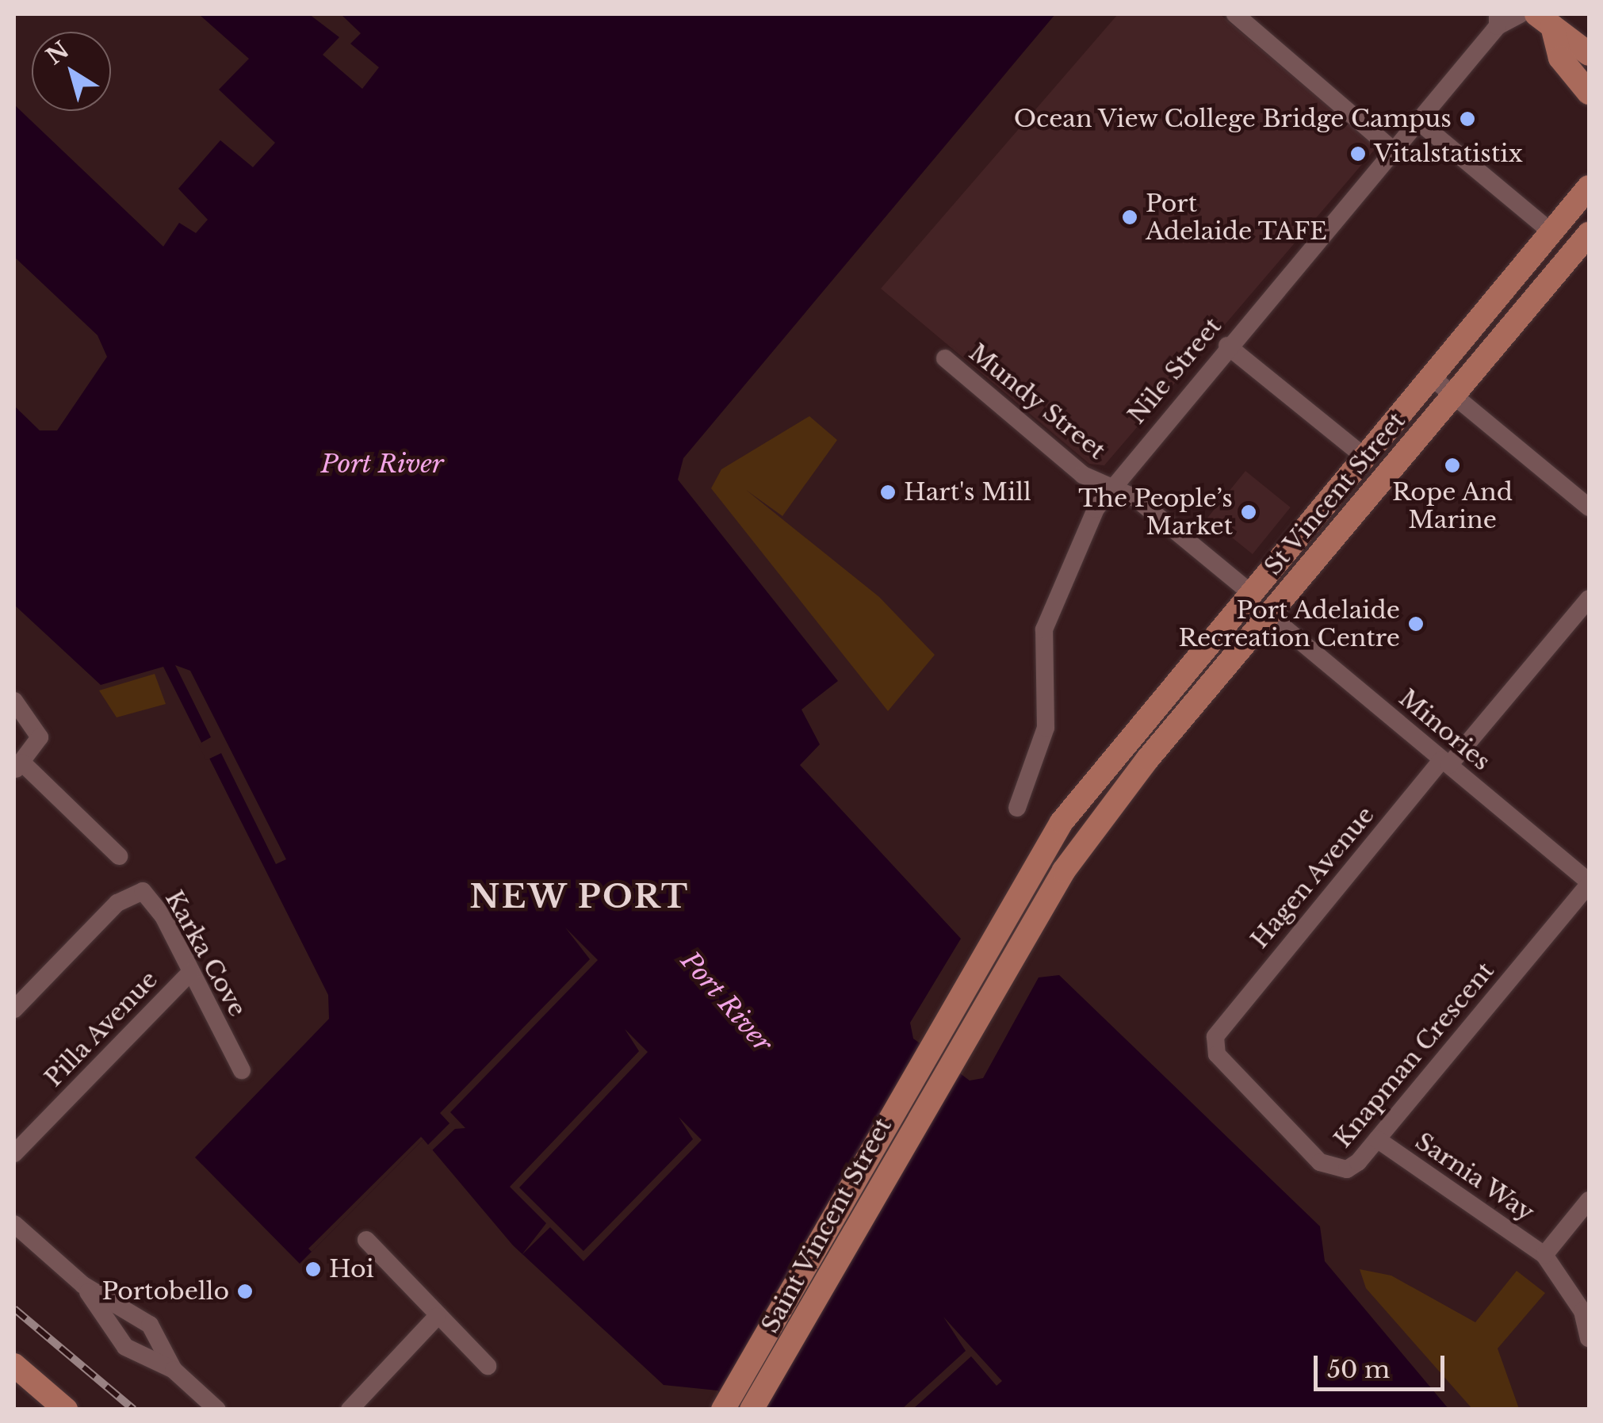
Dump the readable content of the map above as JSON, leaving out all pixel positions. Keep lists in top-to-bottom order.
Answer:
{
  "streets": {
    "main road": ["St Vincent Street", "Saint Vincent Street"],
    "street": [
      "Nile Street",
      "Mundy Street",
      "Minories",
      "Hagen Avenue",
      "Karka Cove",
      "Pilla Avenue",
      "Knapman Crescent",
      "Sarnia Way"
    ]
  },
  "crossings": [
    ["Nile Street", "Mundy Street"],
    ["Mundy Street", "St Vincent Street"],
    ["St Vincent Street", "Minories"],
    ["St Vincent Street", "Saint Vincent Street"],
    ["Minories", "Hagen Avenue"],
    ["Minories", "Knapman Crescent"],
    ["Hagen Avenue", "Knapman Crescent"],
    ["Karka Cove", "Pilla Avenue"],
    ["Knapman Crescent", "Sarnia Way"]
  ],
  "districts": ["NEW PORT"],
  "water": ["Port River"],
  "places": [
    "Ocean View College Bridge Campus",
    "Vitalstatistix",
    "Port Adelaide TAFE",
    "Rope And Marine",
    "Hart's Mill",
    "The People’s Market",
    "Port Adelaide Recreation Centre",
    "Hoi",
    "Portobello"
  ],
  "scale_bar": "50 m",
  "north": "top left"
}
